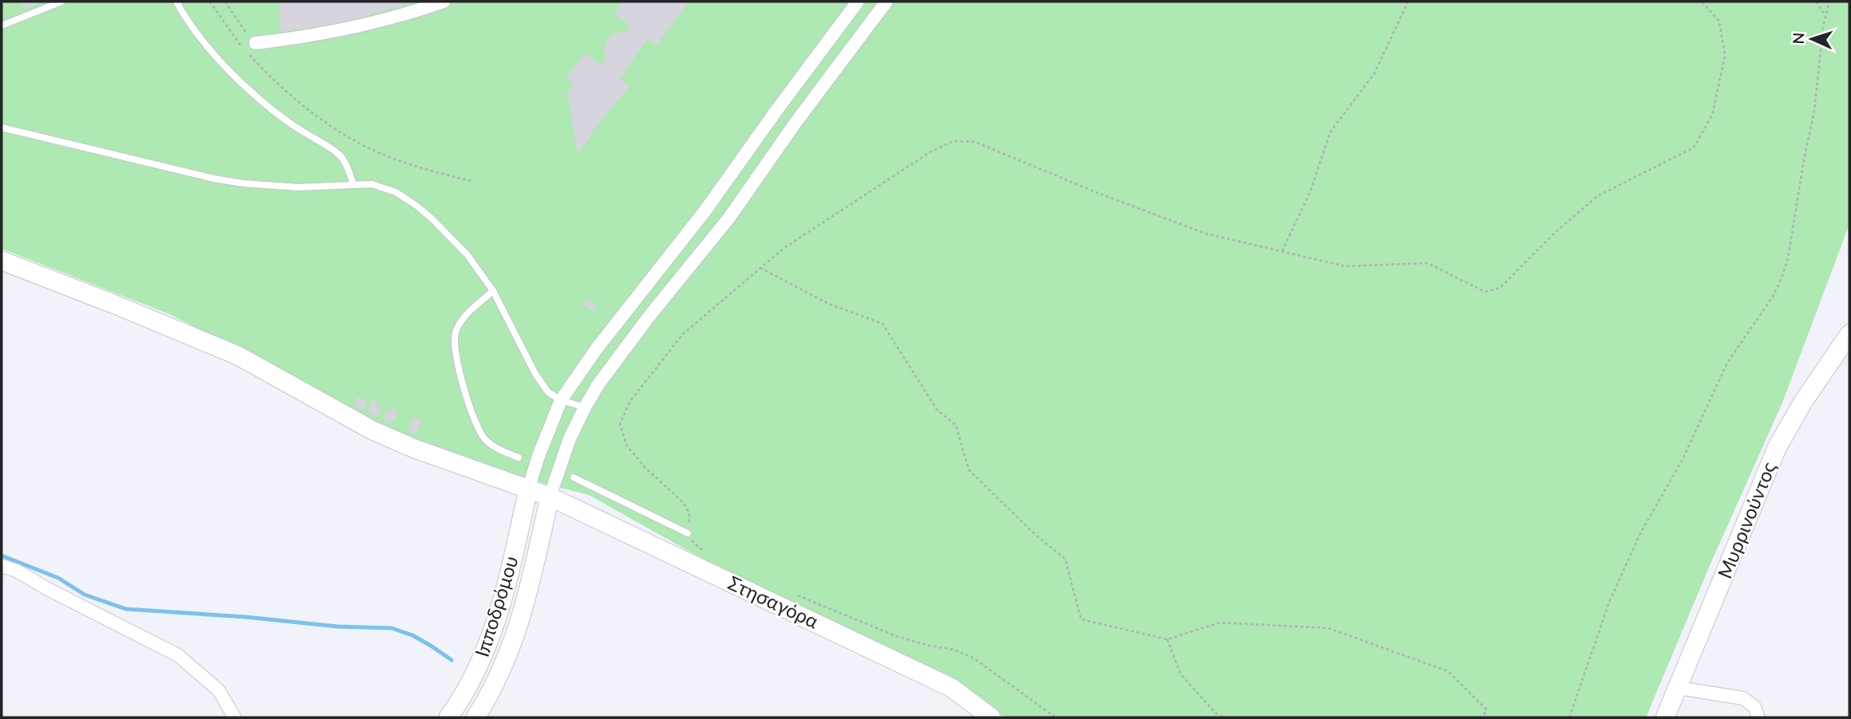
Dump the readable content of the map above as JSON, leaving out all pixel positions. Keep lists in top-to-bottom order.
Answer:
{
  "streets": {
    "main road": ["Μυρρινούντος", "Στησαγόρα", "Ιπποδρόμου"]
  },
  "crossings": [
    ["Στησαγόρα", "Ιπποδρόμου"]
  ],
  "north": "left"
}
